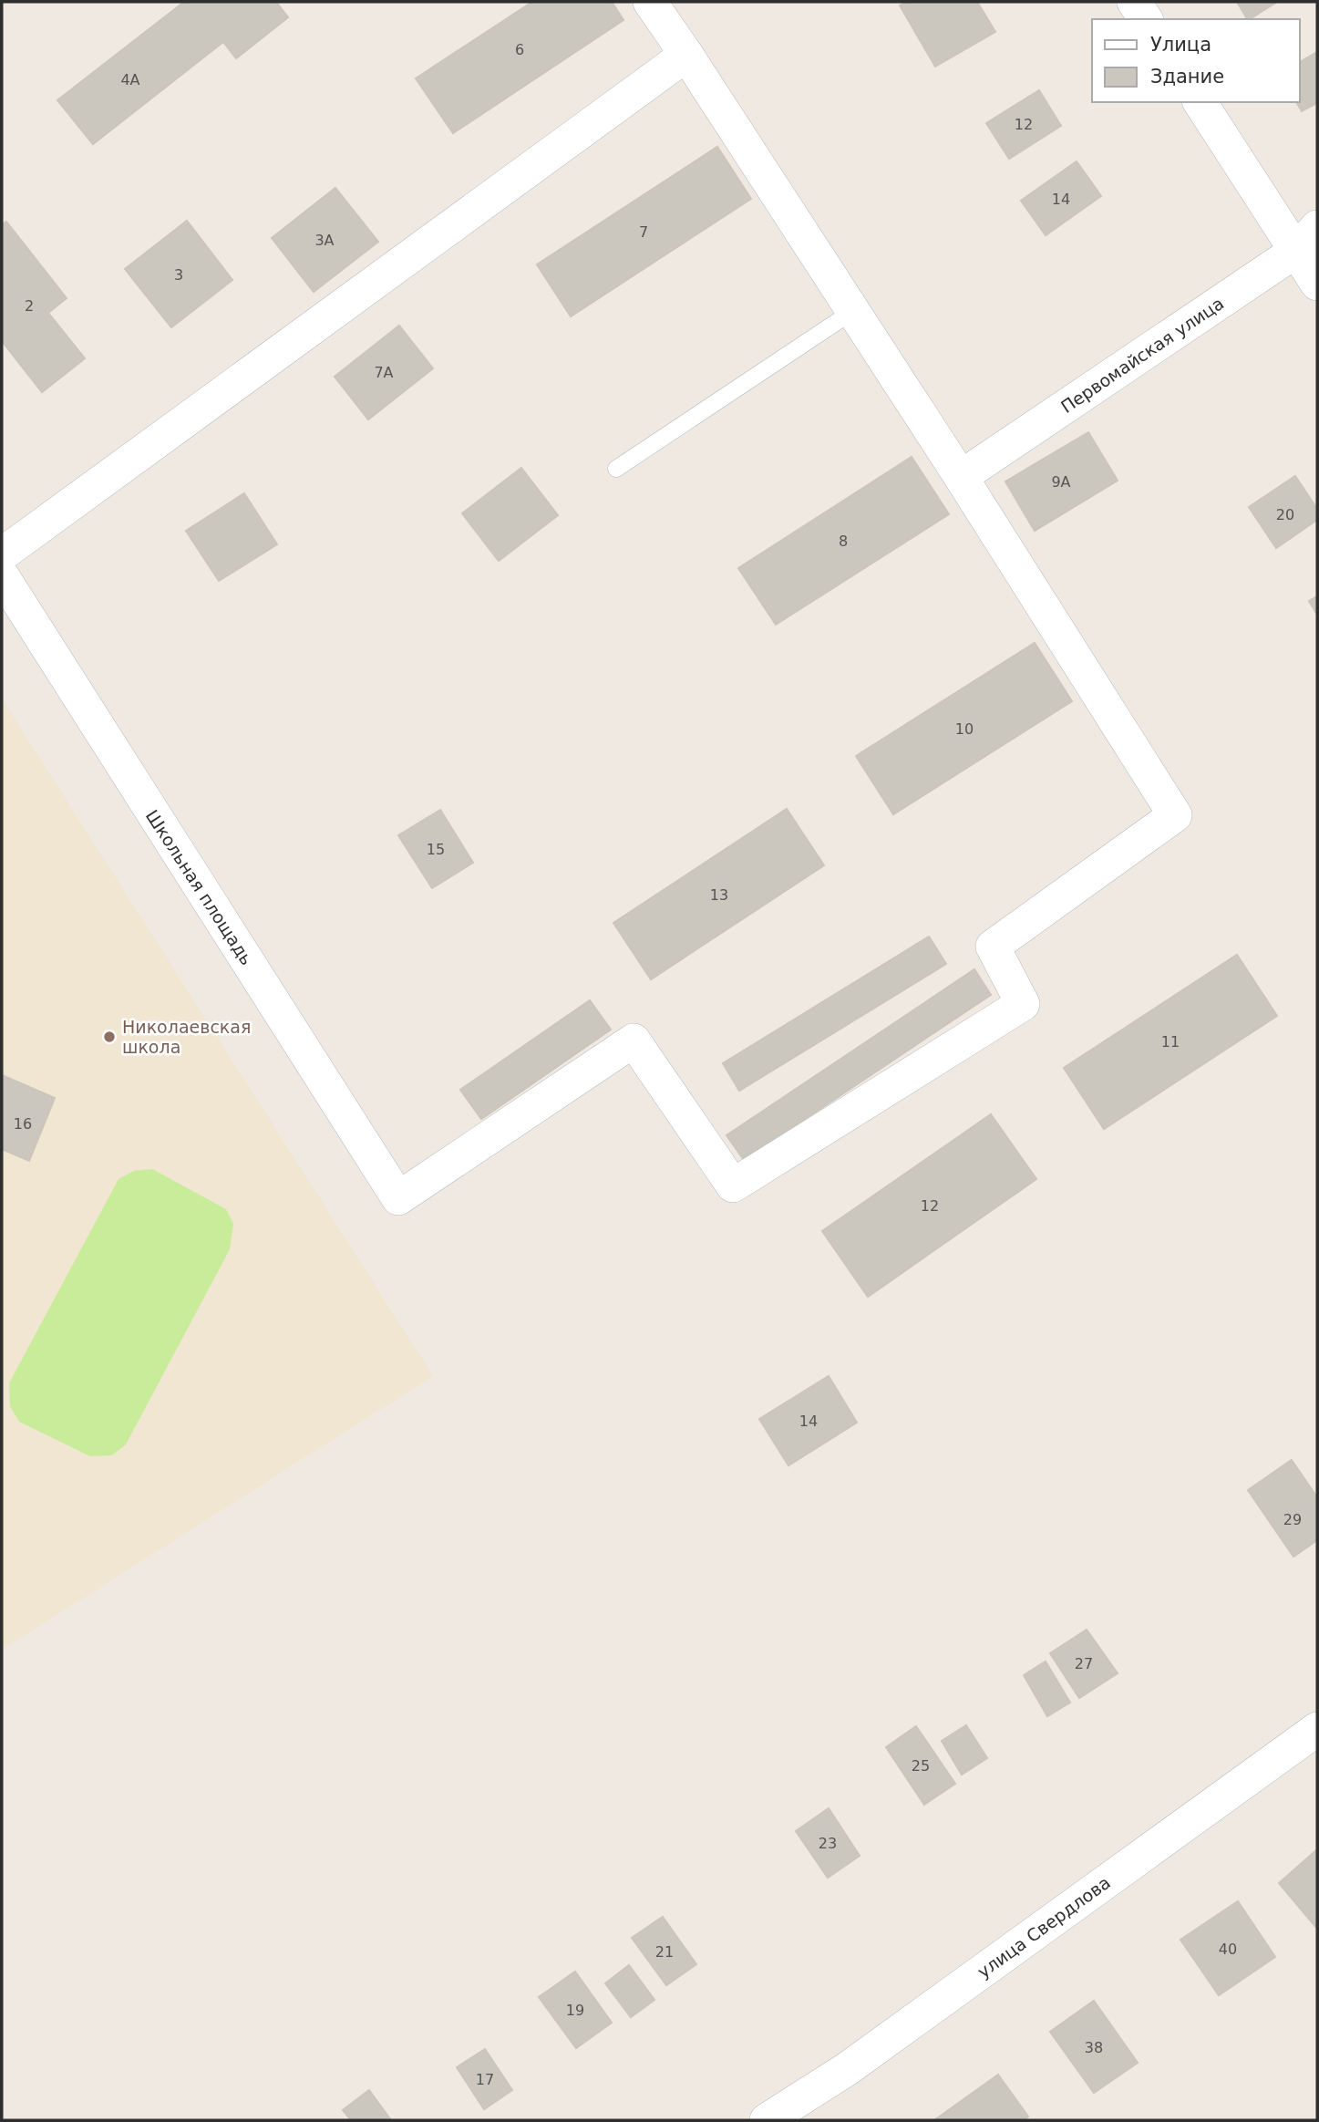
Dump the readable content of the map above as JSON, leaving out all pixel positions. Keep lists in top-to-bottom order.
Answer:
{
  "streets": {
    "street": ["Первомайская улица", "Школьная площадь", "улица Свердлова"]
  },
  "crossings": [
    ["Первомайская улица", "Школьная площадь"]
  ],
  "places": ["Николаевская школа"],
  "house_numbers": [
    "6",
    "4А",
    "12",
    "14",
    "7",
    "3А",
    "3",
    "2",
    "7А",
    "9А",
    "20",
    "8",
    "10",
    "15",
    "13",
    "11",
    "16",
    "12",
    "14",
    "29",
    "27",
    "25",
    "23",
    "40",
    "21",
    "19",
    "38",
    "17"
  ],
  "legend": ["Улица", "Здание"]
}
